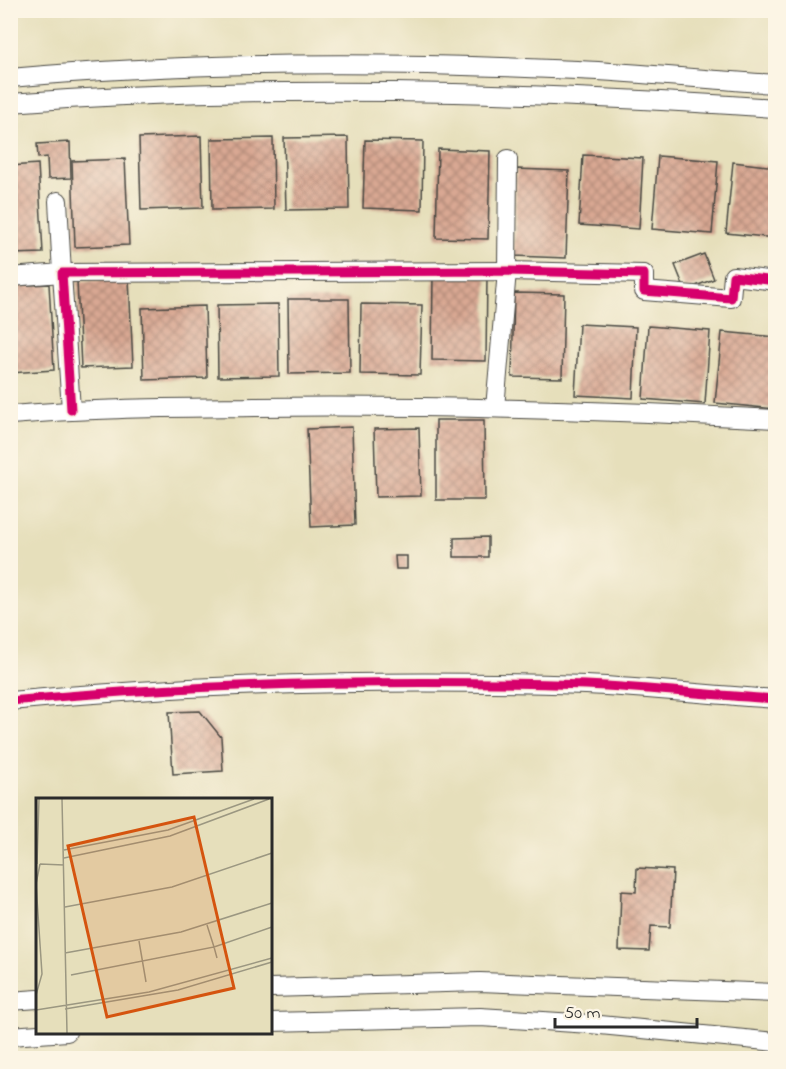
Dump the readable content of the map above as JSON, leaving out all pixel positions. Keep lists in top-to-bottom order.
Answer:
{
  "scale_bar": "50 m"
}
